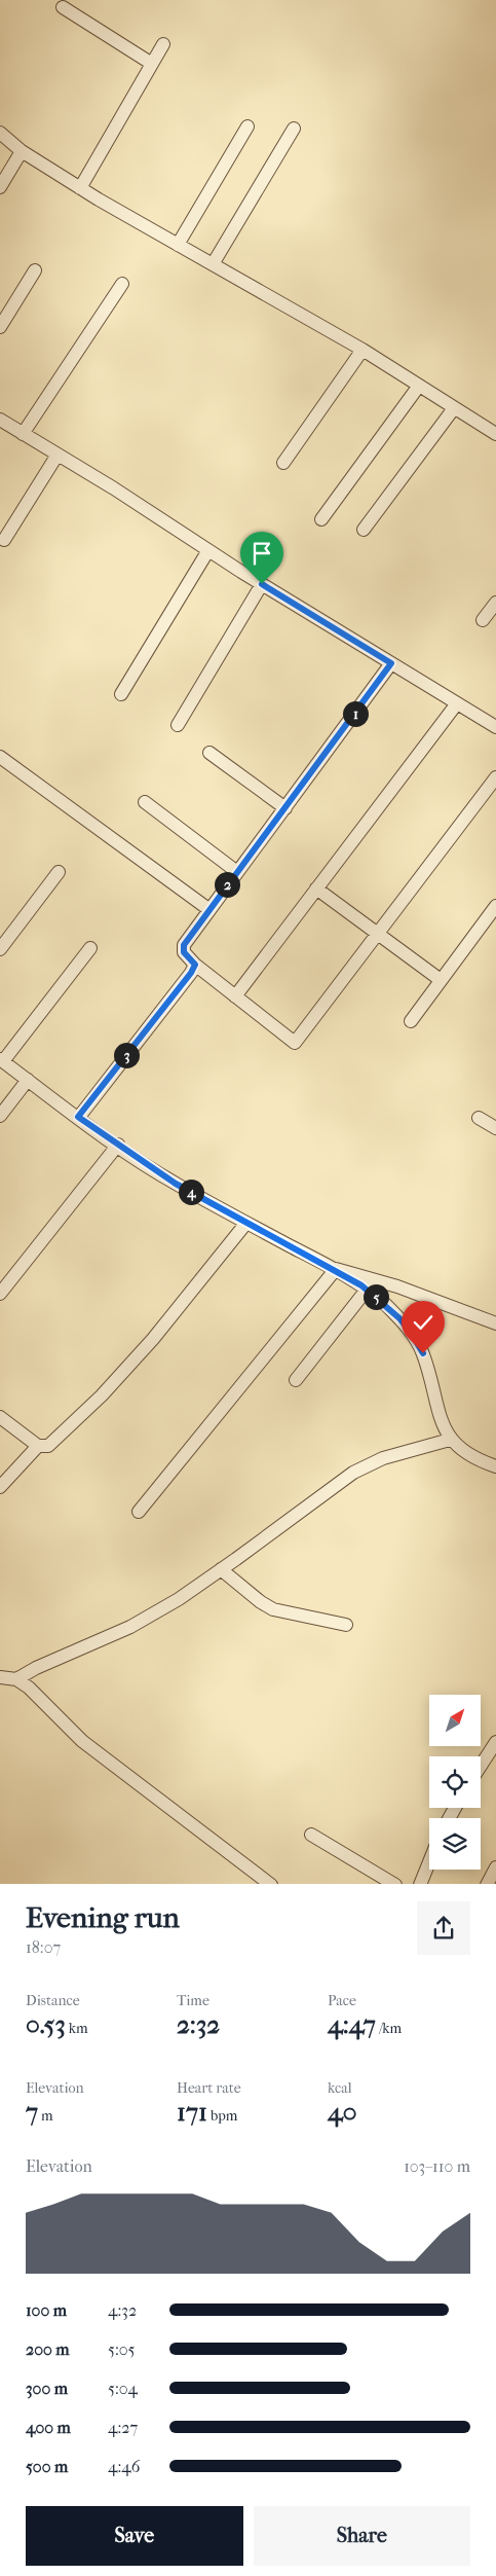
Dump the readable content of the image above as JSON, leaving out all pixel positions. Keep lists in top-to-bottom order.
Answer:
{
  "north": "top right",
  "page": {
    "pins": [
      "1",
      "2",
      "3",
      "4",
      "5"
    ],
    "heading": ["Evening run", "18:07"],
    "stats": [
      ["Distance", "0.53 km"],
      ["Time", "2:32"],
      ["Pace", "4:47 /km"],
      ["Elevation", "7 m"],
      ["Heart rate", "171 bpm"],
      ["kcal", "40"]
    ],
    "chart": ["Elevation", "103–110 m"],
    "list": [
      {
        "name": "100 m",
        "note": "4:32"
      },
      {
        "name": "200 m",
        "note": "5:05"
      },
      {
        "name": "300 m",
        "note": "5:04"
      },
      {
        "name": "400 m",
        "note": "4:27"
      },
      {
        "name": "500 m",
        "note": "4:46"
      }
    ],
    "buttons": ["Save", "Share"]
  }
}
